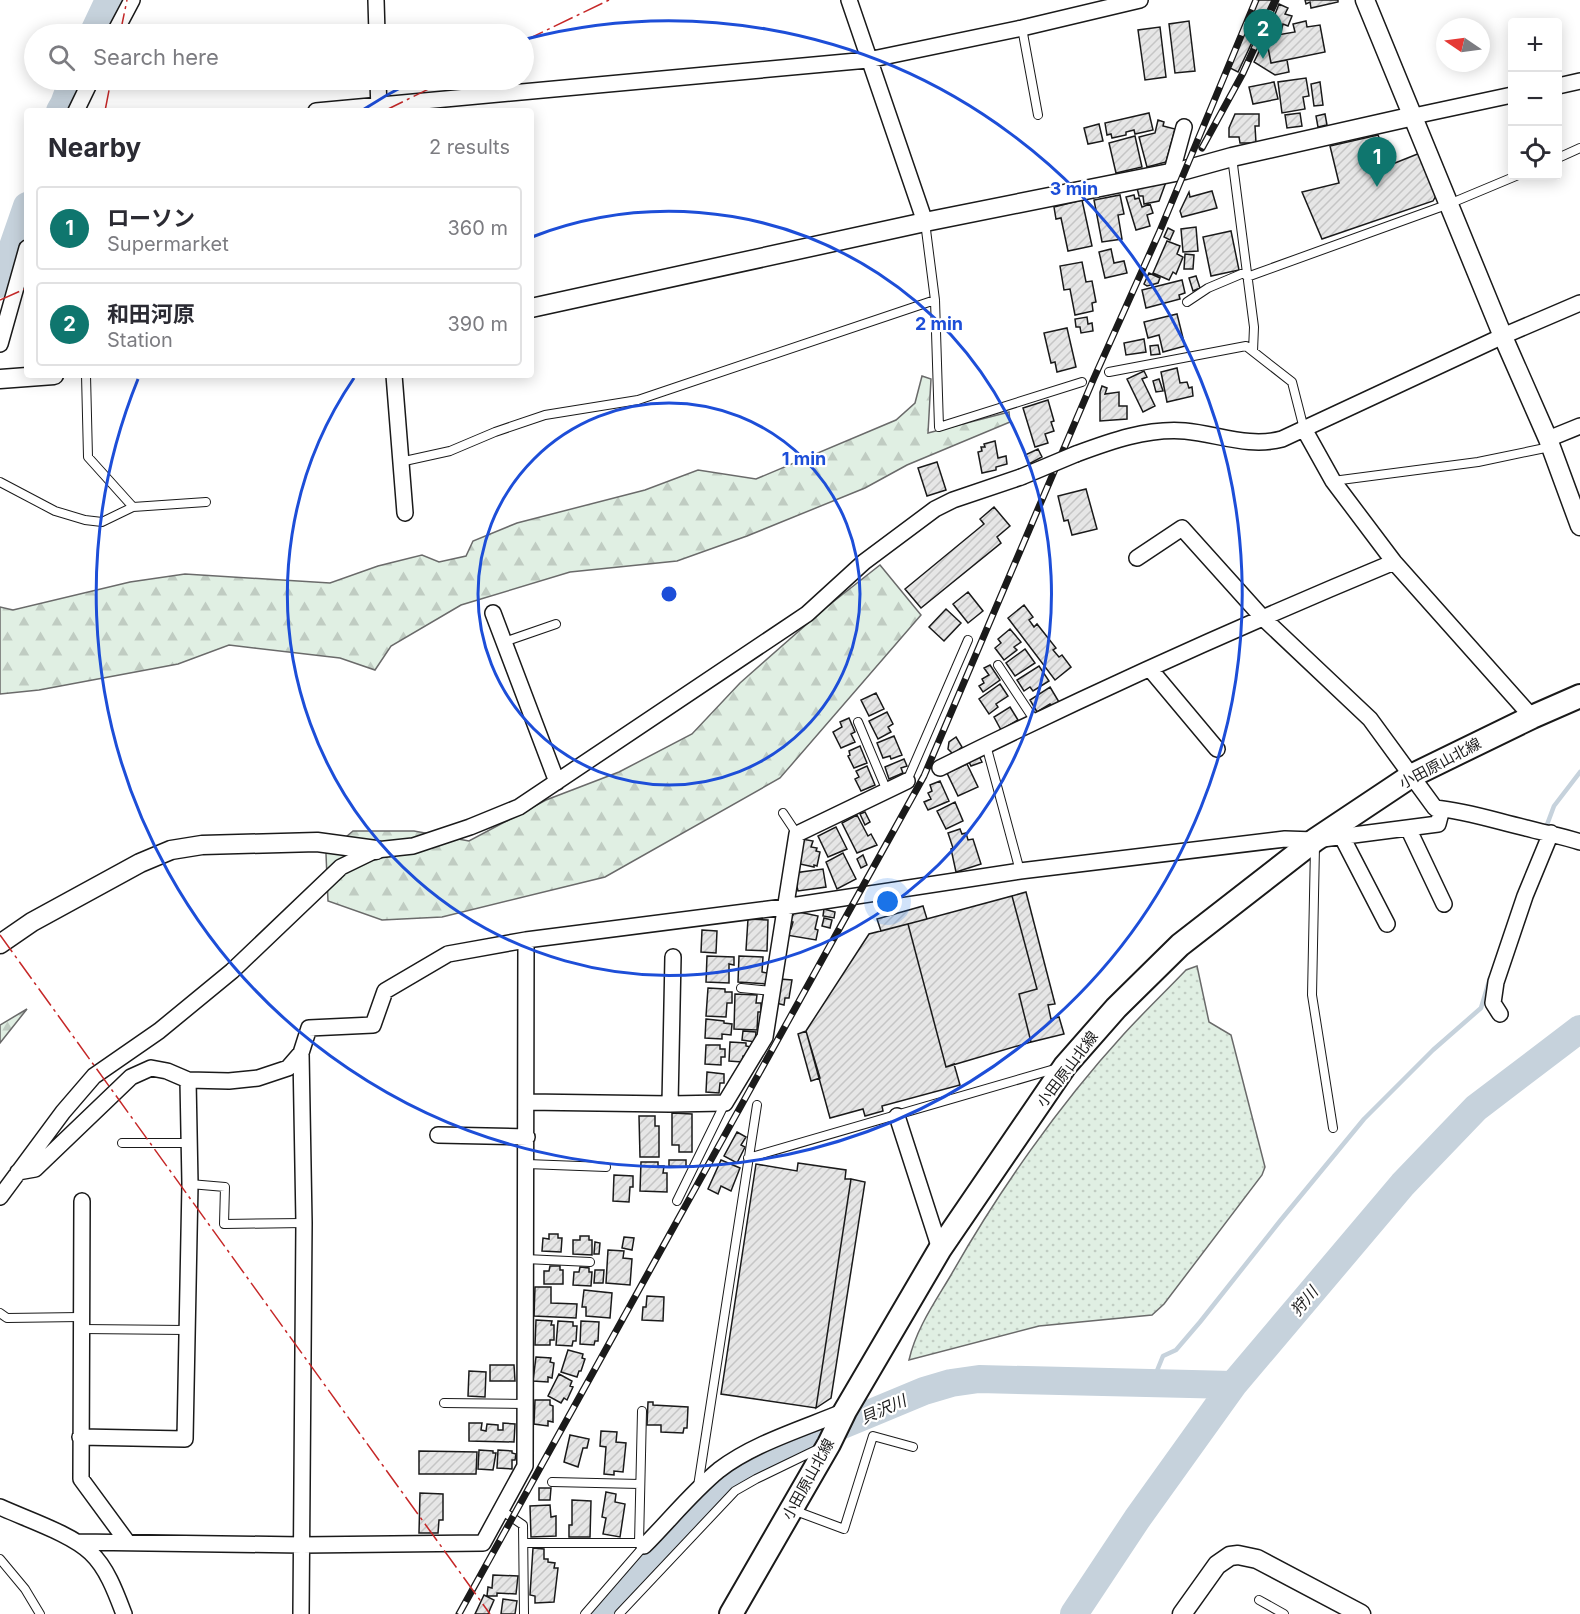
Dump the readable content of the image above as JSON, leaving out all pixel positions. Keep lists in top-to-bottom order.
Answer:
{
  "streets": {
    "main road": ["小田原山北線"]
  },
  "water": ["狩川", "貝沢川"],
  "north": "left",
  "page": {
    "pins": ["2", "1"],
    "map_buttons": ["+", "−"],
    "search": "Search here",
    "heading": ["Nearby", "2 results"],
    "list": [
      {
        "mark": "1",
        "name": "ローソン",
        "note": "Supermarket",
        "value": "360 m"
      },
      {
        "mark": "2",
        "name": "和田河原",
        "note": "Station",
        "value": "390 m"
      }
    ]
  },
  "rings": ["3 min", "2 min", "1 min"]
}
